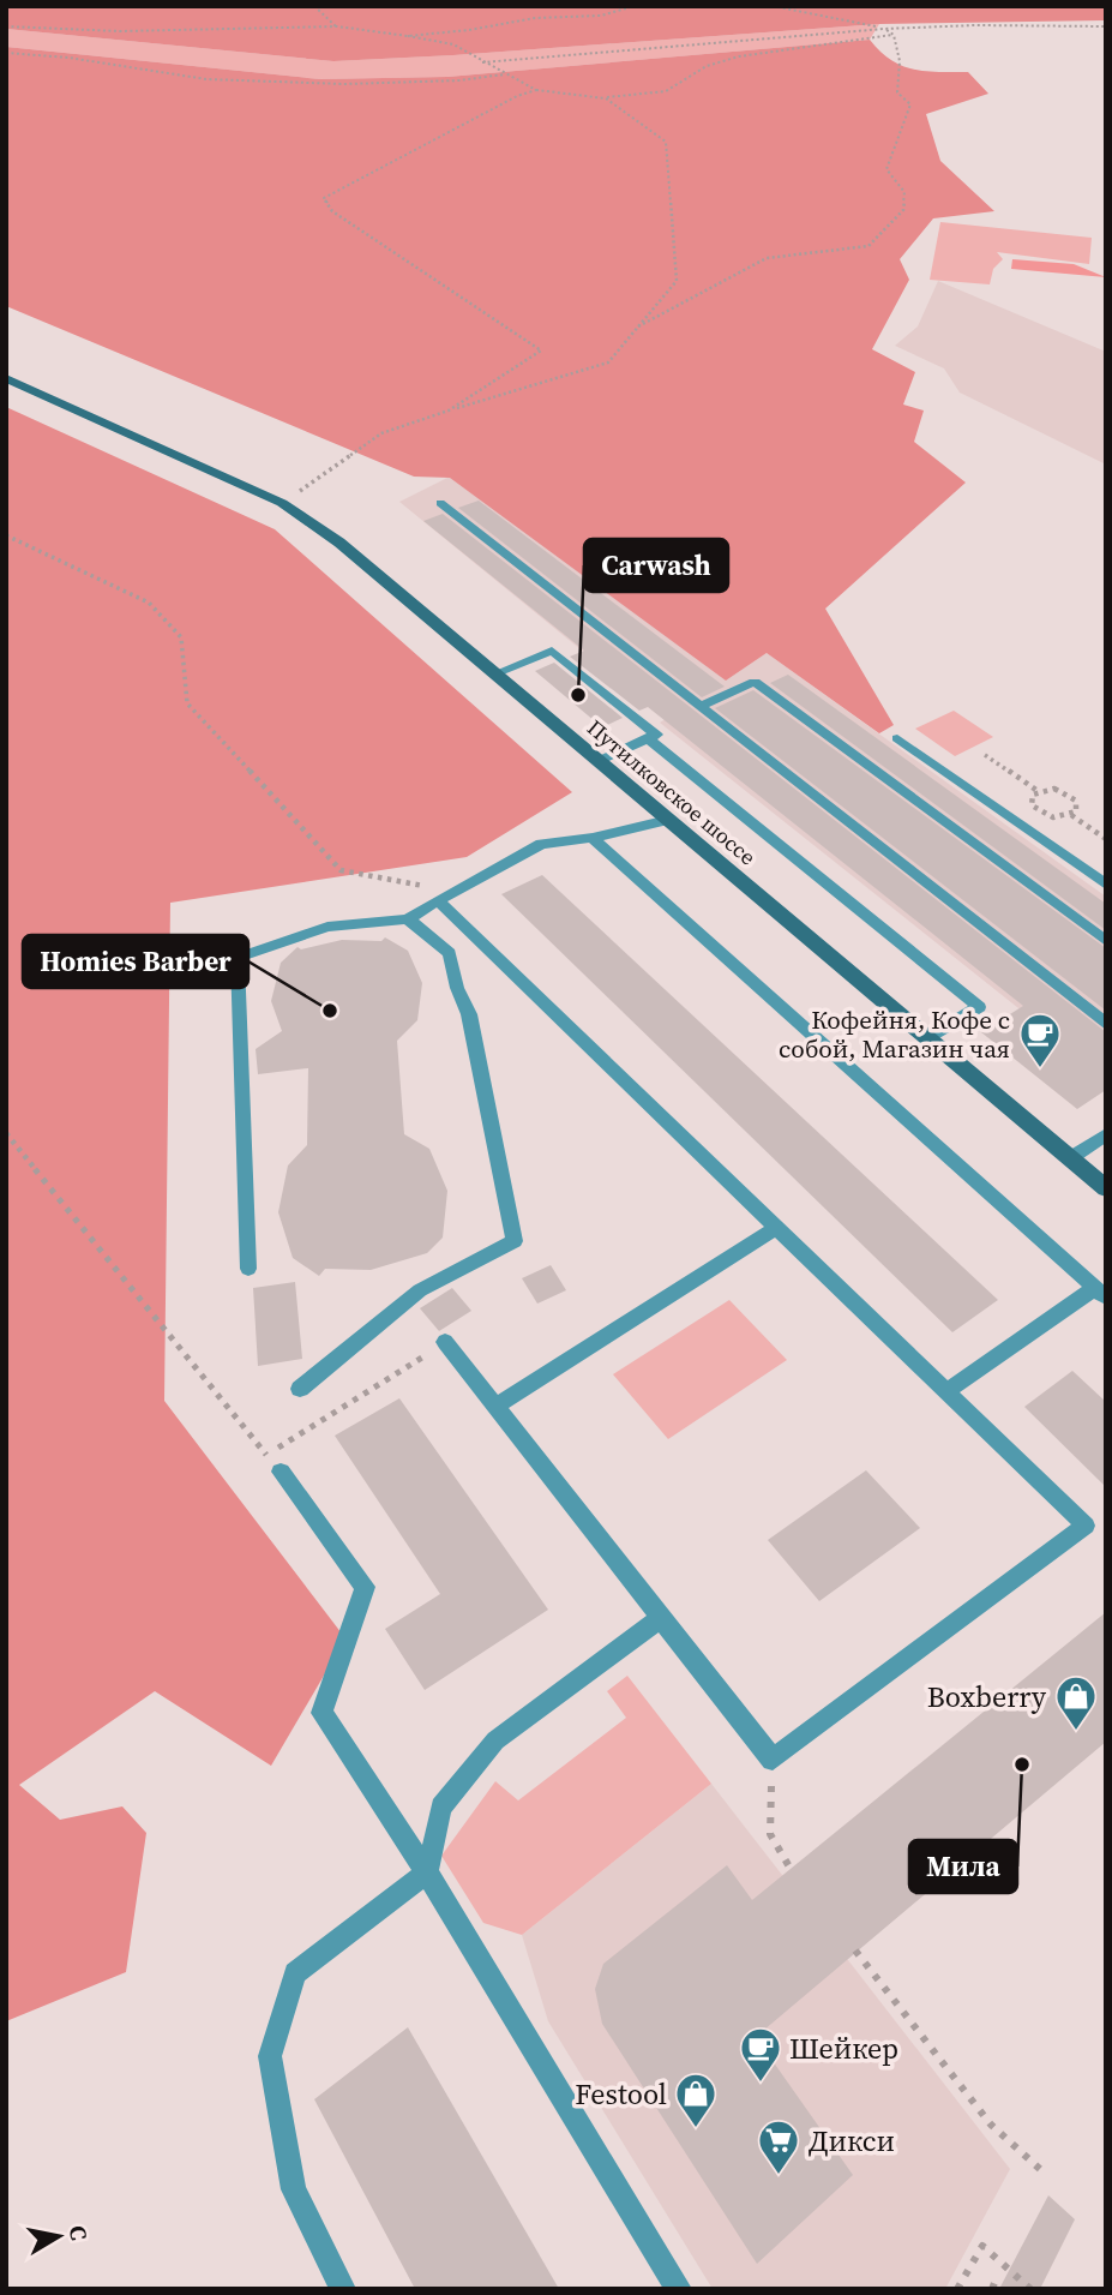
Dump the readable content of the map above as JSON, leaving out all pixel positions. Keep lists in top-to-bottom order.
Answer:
{
  "streets": {
    "main road": ["Путилковское шоссе"]
  },
  "places": {
    "other": ["Carwash", "Homies Barber", "Мила"],
    "cafe": ["Кофейня, Кофе с собой, Магазин чая", "Шейкер"],
    "shop": ["Boxberry", "Festool"],
    "supermarket": ["Дикси"]
  },
  "north": "right"
}
